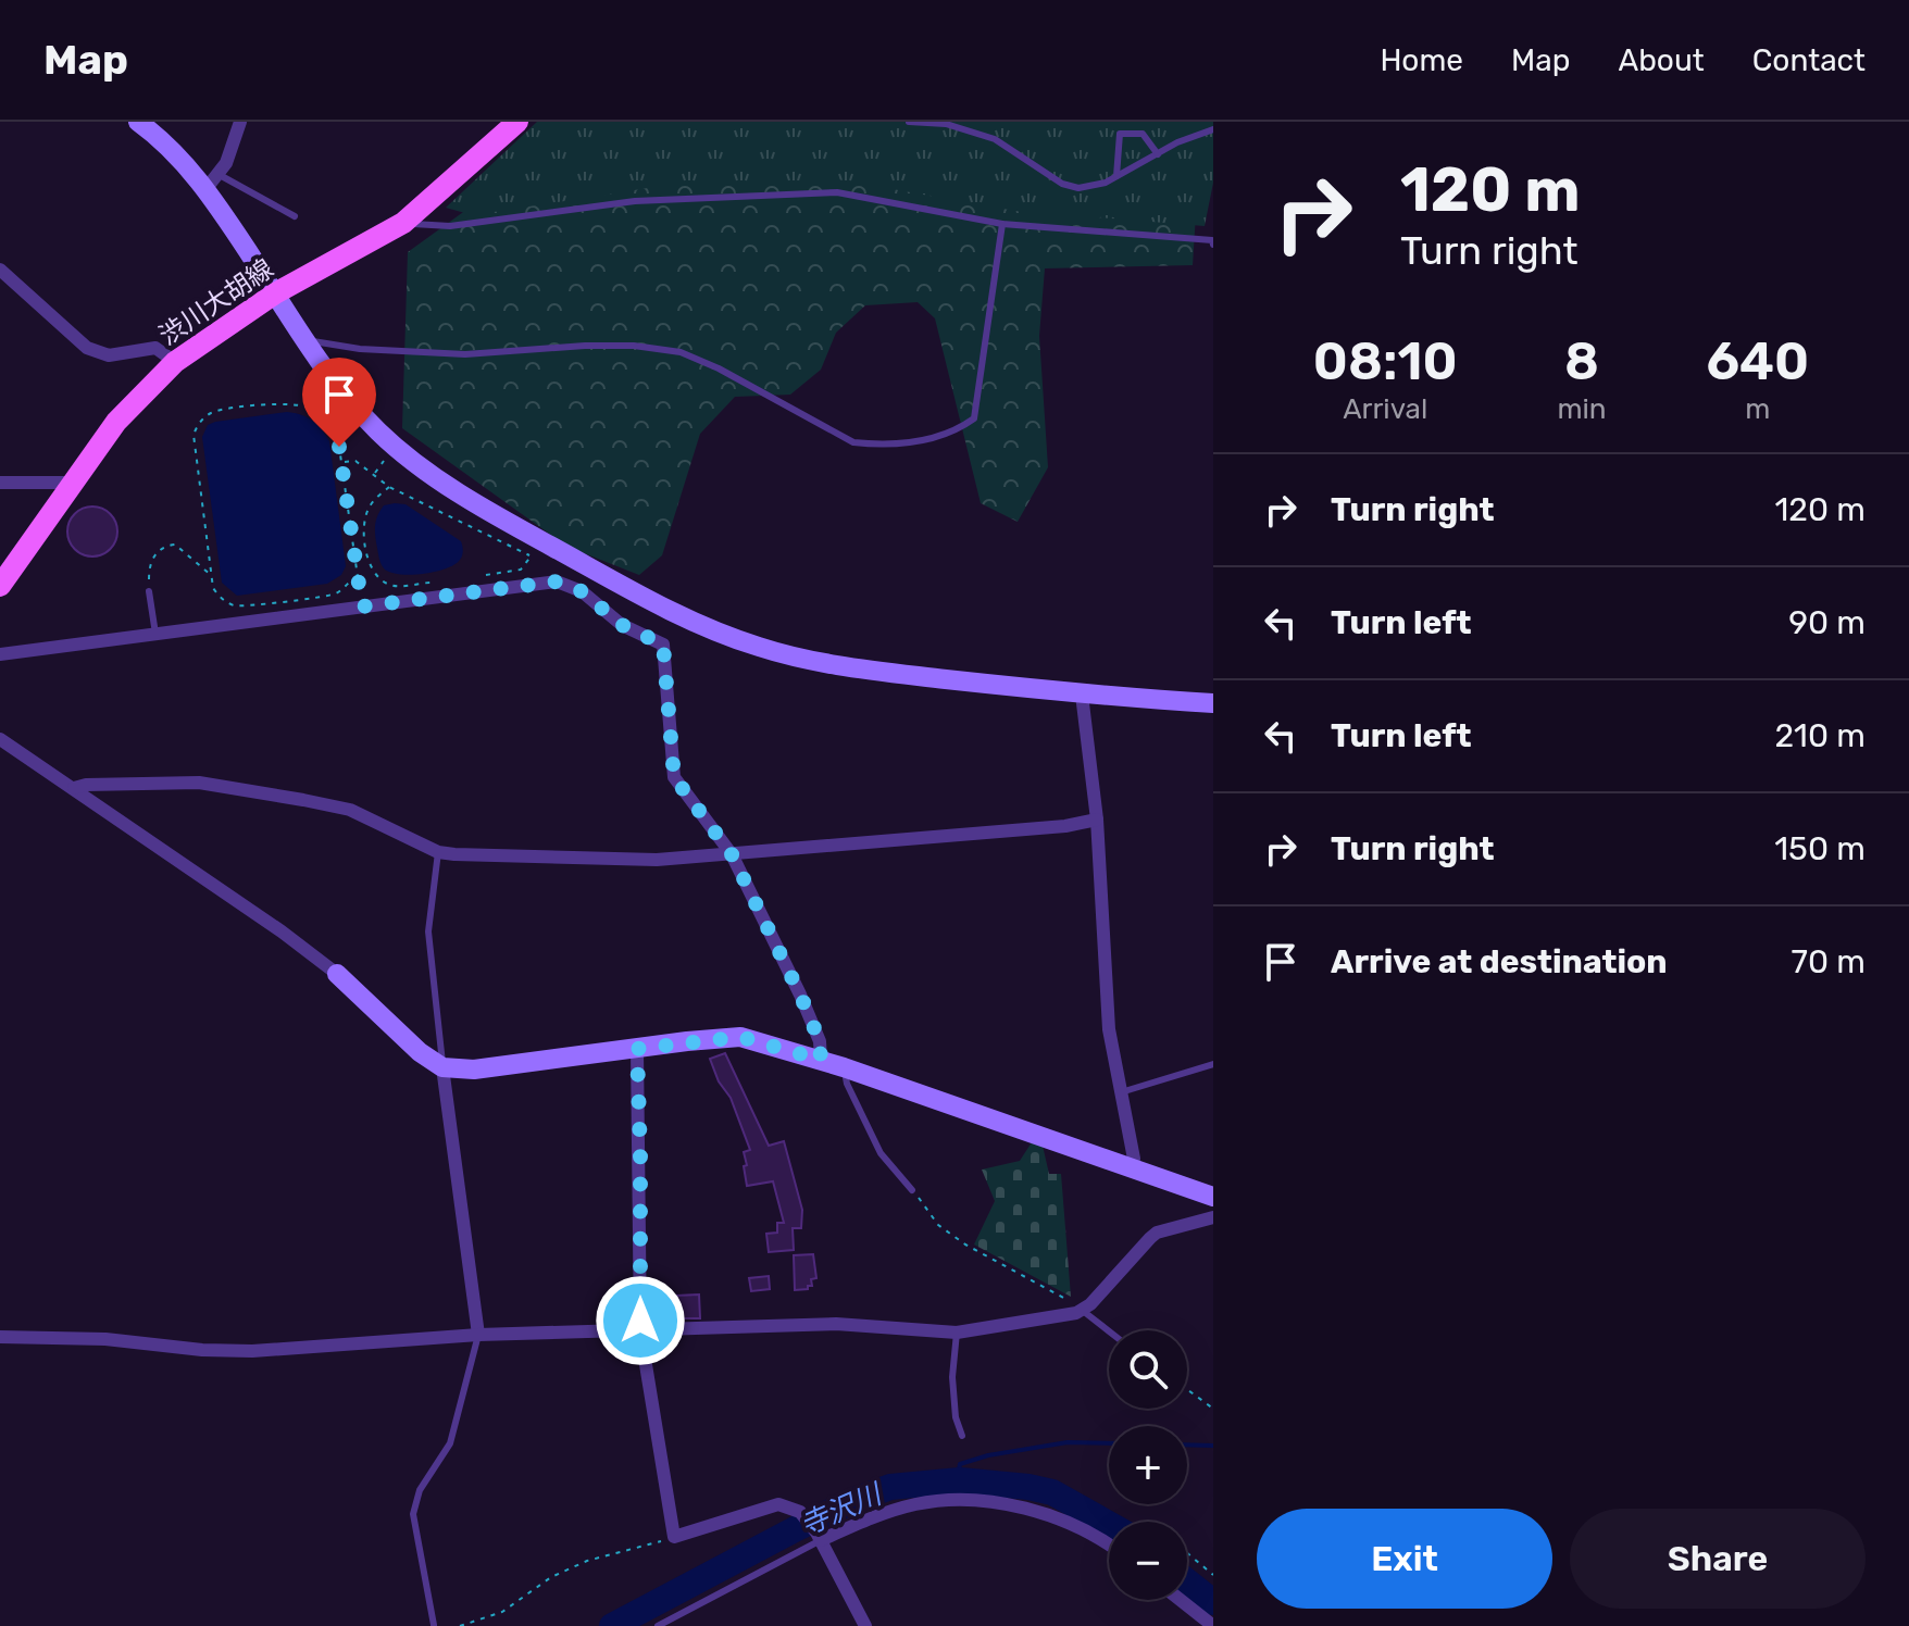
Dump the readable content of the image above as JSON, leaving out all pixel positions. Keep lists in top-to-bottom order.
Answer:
{
  "streets": {
    "main road": ["渋川大胡線"]
  },
  "water": ["寺沢川"],
  "page": {
    "header": "Map",
    "nav": [
      "Home",
      "Map",
      "About",
      "Contact"
    ],
    "turn": ["120 m", "Turn right"],
    "eta": [
      "08:10",
      "Arrival",
      "8",
      "min",
      "640",
      "m"
    ],
    "list": [
      {
        "name": "Turn right",
        "value": "120 m"
      },
      {
        "name": "Turn left",
        "value": "90 m"
      },
      {
        "name": "Turn left",
        "value": "210 m"
      },
      {
        "name": "Turn right",
        "value": "150 m"
      },
      {
        "name": "Arrive at destination",
        "value": "70 m"
      }
    ],
    "map_buttons": ["+", "−"],
    "buttons": ["Exit", "Share"]
  }
}
